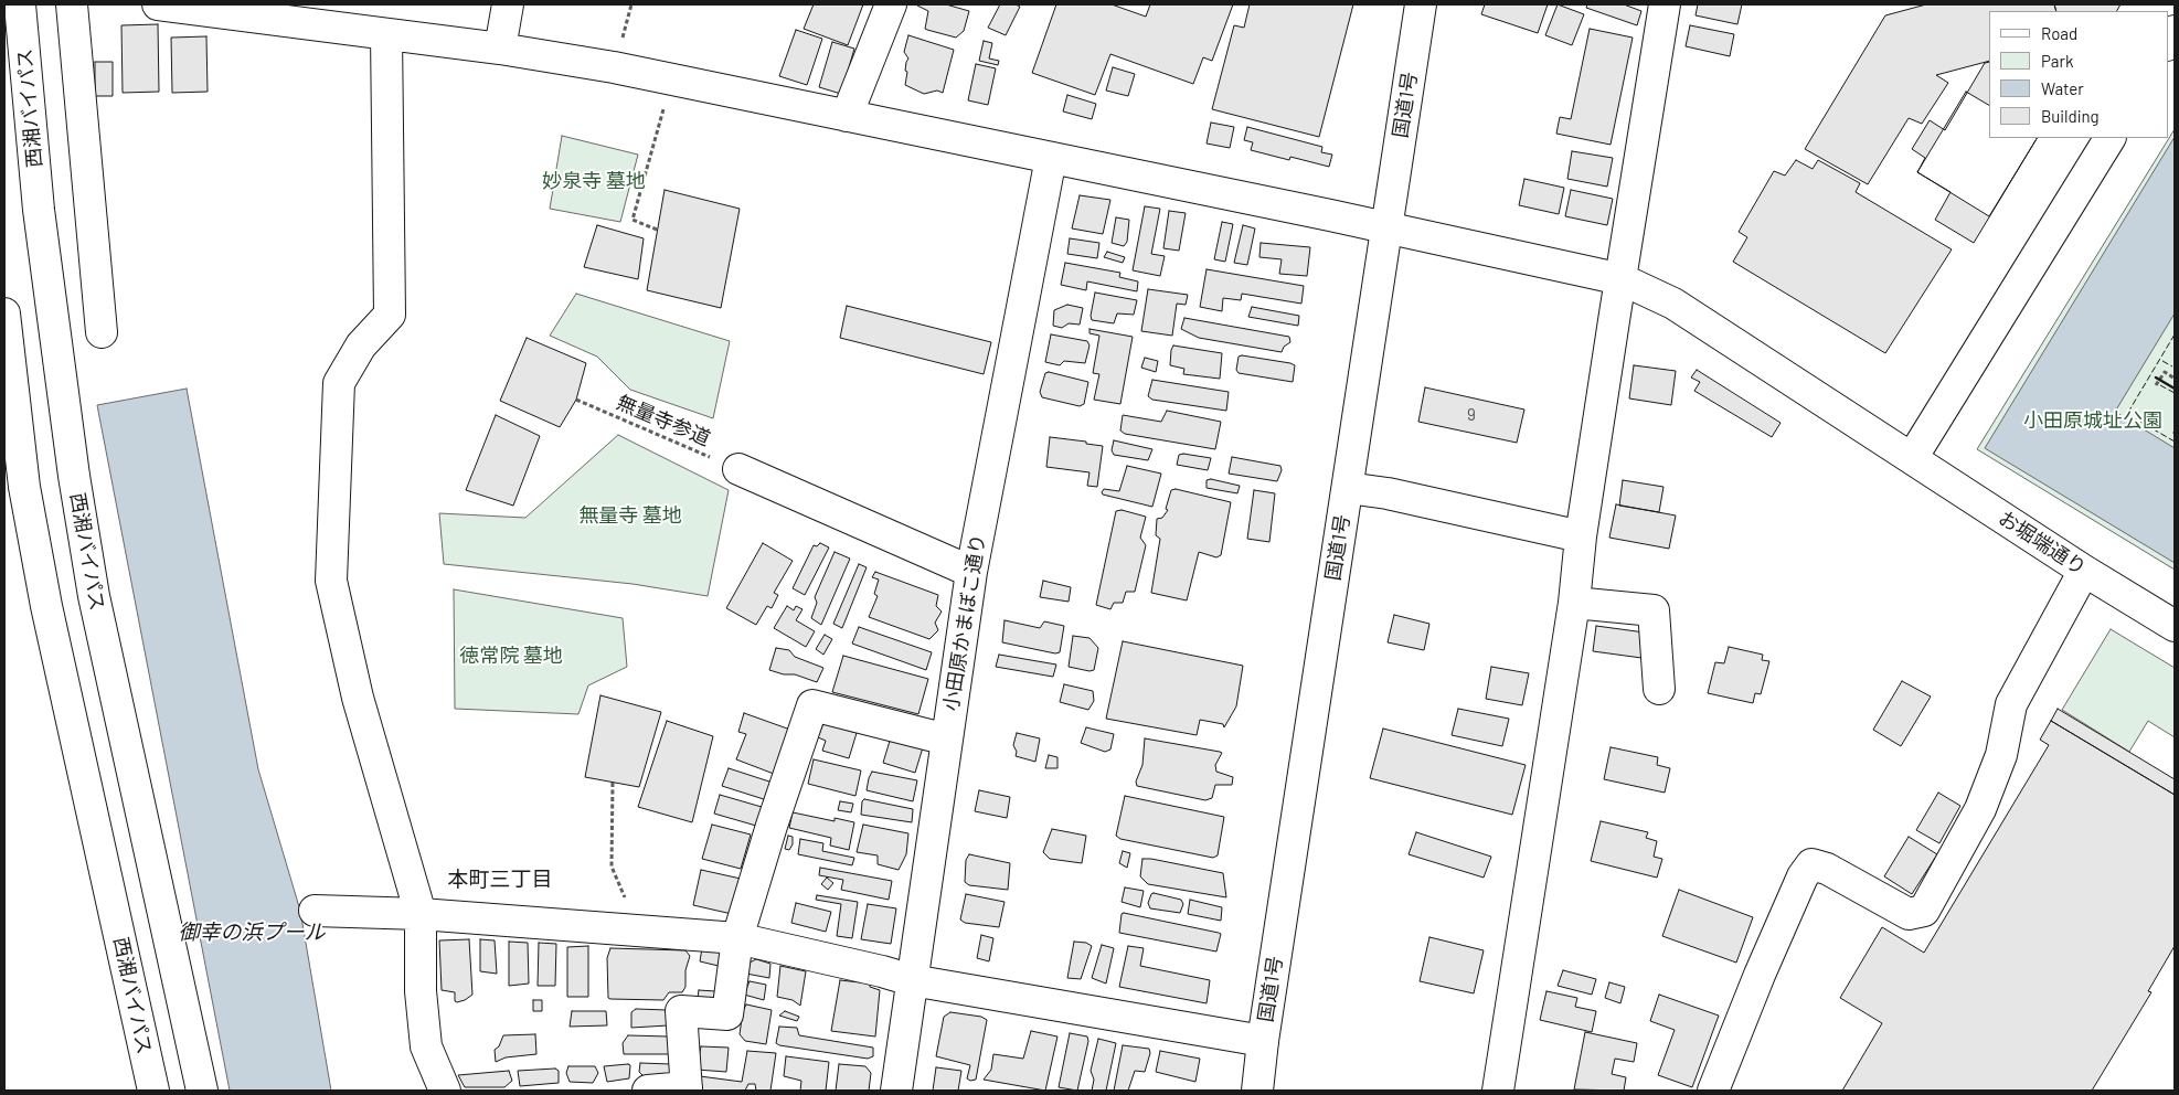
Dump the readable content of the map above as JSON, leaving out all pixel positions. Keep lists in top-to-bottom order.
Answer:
{
  "streets": {
    "main road": [
      "国道1号",
      "西湘バイパス",
      "お堀端通り",
      "小田原かまぼこ通り"
    ],
    "path": ["無量寺参道"]
  },
  "crossings": [
    ["国道1号", "お堀端通り"],
    ["お堀端通り", "小田原かまぼこ通り"]
  ],
  "districts": ["本町三丁目"],
  "water": ["御幸の浜プール"],
  "parks": [
    "妙泉寺 墓地",
    "小田原城址公園",
    "無量寺 墓地",
    "徳常院 墓地"
  ],
  "house_numbers": ["9"],
  "legend": [
    "Road",
    "Park",
    "Water",
    "Building"
  ]
}
